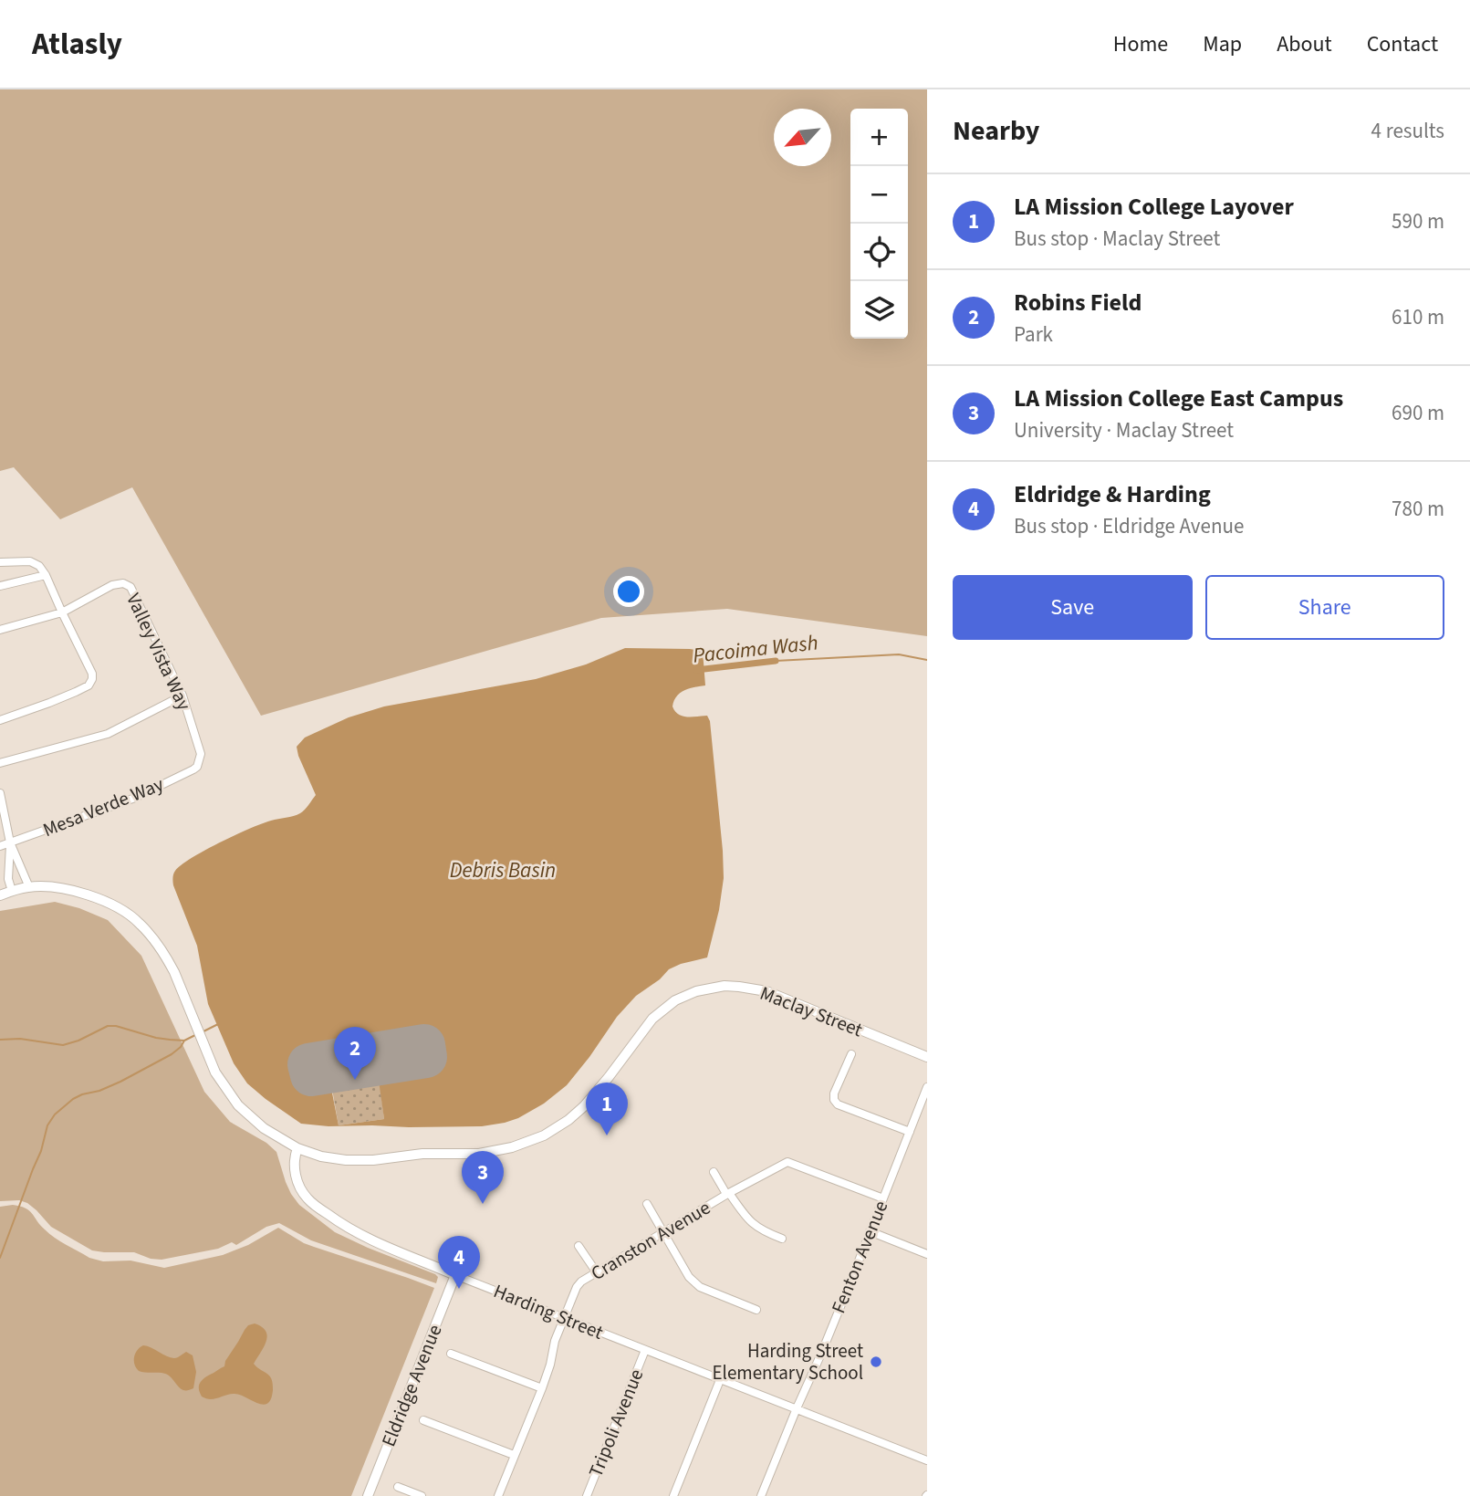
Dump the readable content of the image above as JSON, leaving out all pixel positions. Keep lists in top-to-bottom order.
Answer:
{
  "streets": {
    "street": [
      "Valley Vista Way",
      "Mesa Verde Way",
      "Maclay Street",
      "Cranston Avenue",
      "Fenton Avenue",
      "Harding Street",
      "Eldridge Avenue",
      "Tripoli Avenue"
    ]
  },
  "crossings": [
    ["Valley Vista Way", "Mesa Verde Way"],
    ["Maclay Street", "Harding Street"],
    ["Cranston Avenue", "Fenton Avenue"],
    ["Cranston Avenue", "Harding Street"],
    ["Fenton Avenue", "Harding Street"],
    ["Harding Street", "Eldridge Avenue"],
    ["Harding Street", "Tripoli Avenue"]
  ],
  "water": ["Pacoima Wash", "Debris Basin"],
  "places": ["Harding Street Elementary School"],
  "north": "bottom left",
  "page": {
    "header": "Atlasly",
    "nav": [
      "Home",
      "Map",
      "About",
      "Contact"
    ],
    "heading": ["Nearby", "4 results"],
    "map_buttons": ["+", "−"],
    "list": [
      {
        "mark": "1",
        "name": "LA Mission College Layover",
        "note": "Bus stop · Maclay Street",
        "value": "590 m"
      },
      {
        "mark": "2",
        "name": "Robins Field",
        "note": "Park",
        "value": "610 m"
      },
      {
        "mark": "3",
        "name": "LA Mission College East Campus",
        "note": "University · Maclay Street",
        "value": "690 m"
      },
      {
        "mark": "4",
        "name": "Eldridge & Harding",
        "note": "Bus stop · Eldridge Avenue",
        "value": "780 m"
      }
    ],
    "buttons": ["Save", "Share"],
    "pins": [
      "2",
      "1",
      "3",
      "4"
    ]
  }
}
